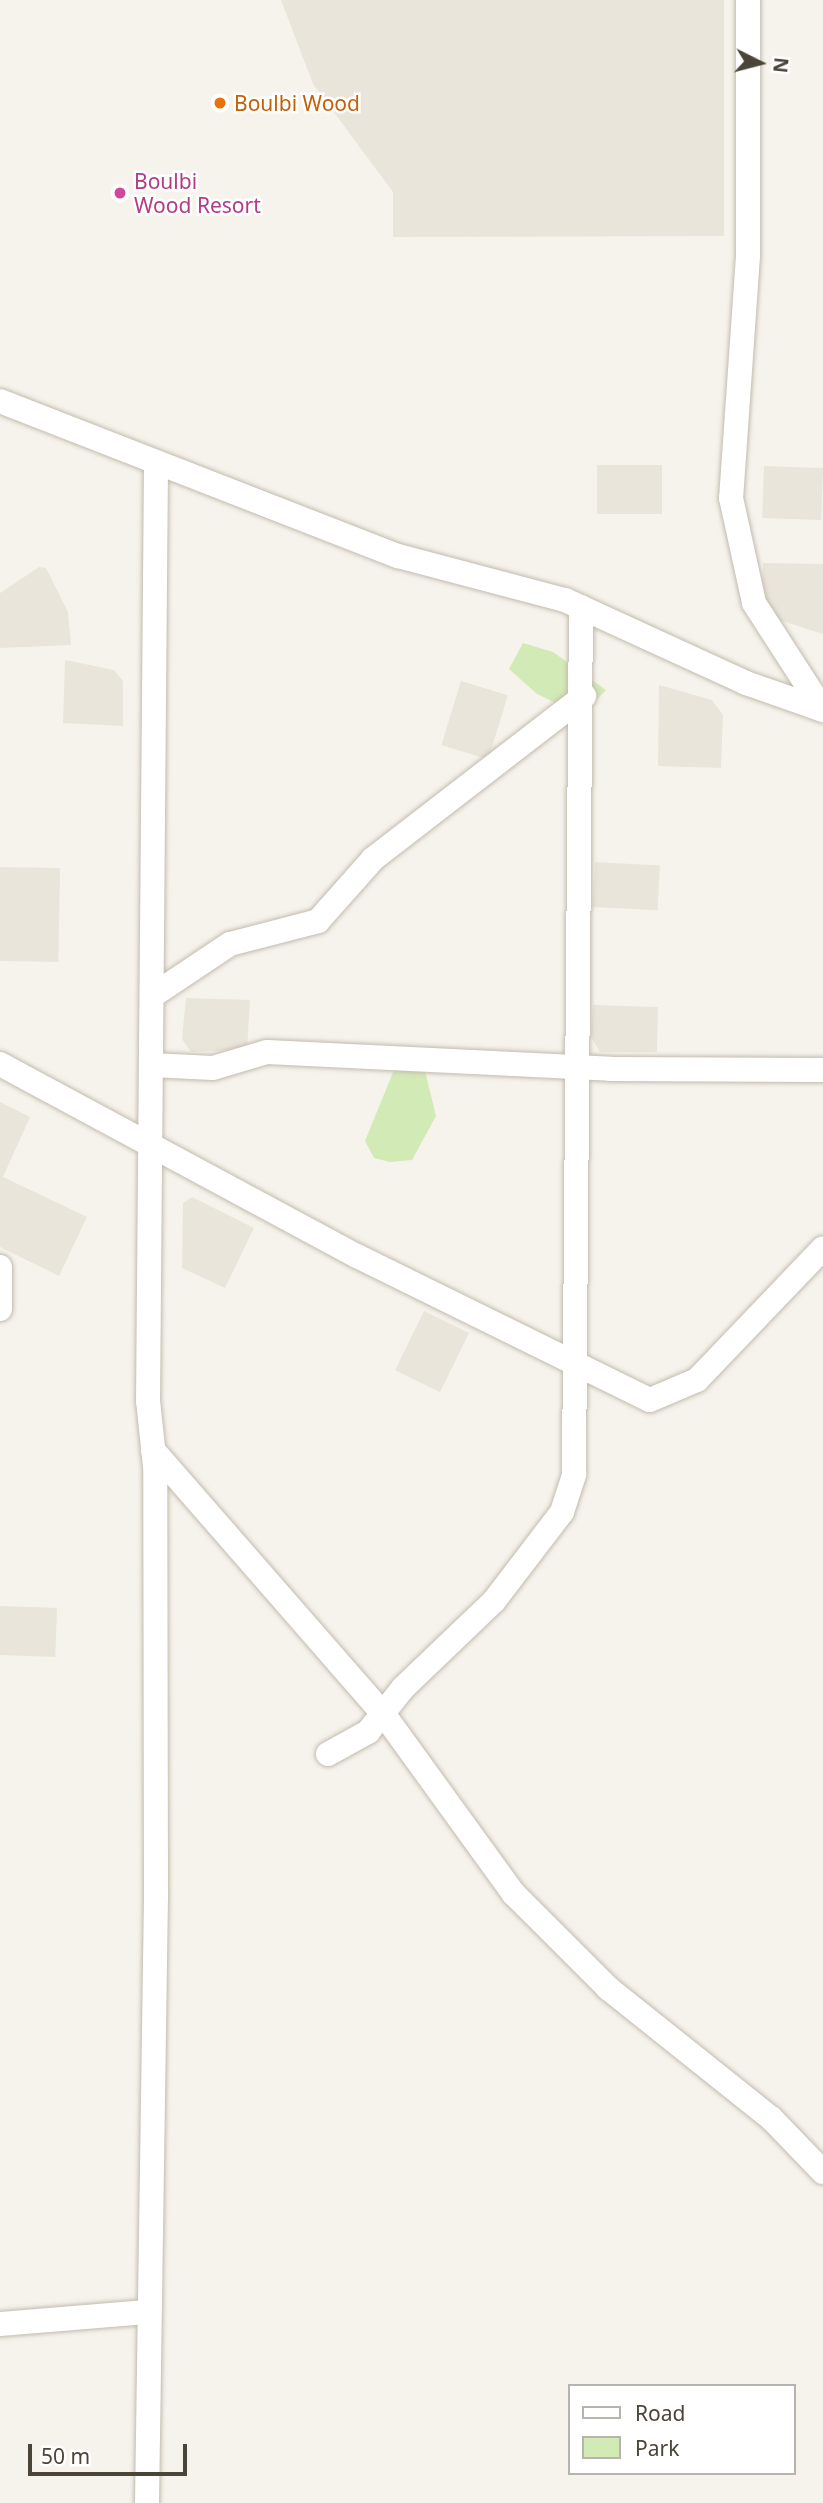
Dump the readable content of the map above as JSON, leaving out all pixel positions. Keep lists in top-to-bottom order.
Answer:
{
  "places": ["Boulbi Wood", "Boulbi Wood Resort"],
  "legend": ["Road", "Park"],
  "scale_bar": "50 m",
  "north": "right"
}
